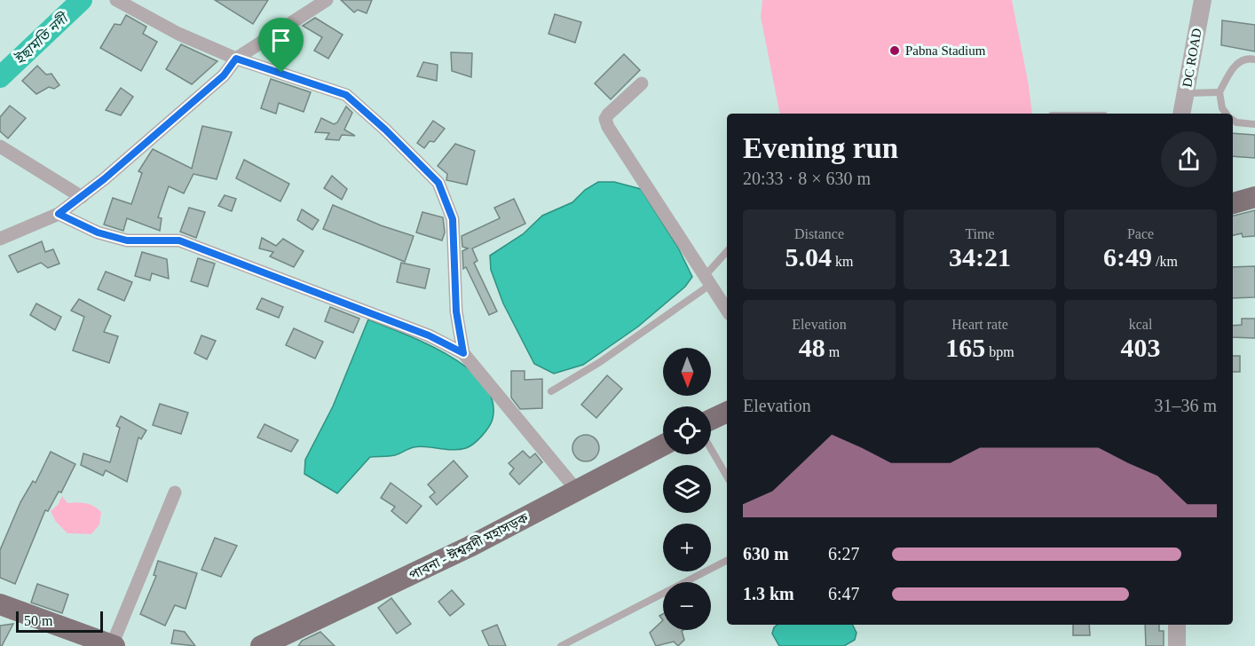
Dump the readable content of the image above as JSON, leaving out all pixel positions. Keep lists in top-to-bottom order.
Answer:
{
  "streets": {
    "main road": ["পাবনা - ঈশ্বরদী মহাসড়ক"],
    "street": ["DC ROAD"]
  },
  "water": ["ইছামতি নদী"],
  "places": ["Pabna Stadium"],
  "scale_bar": "50 m",
  "north": "bottom",
  "page": {
    "heading": ["Evening run", "20:33 · 8 × 630 m"],
    "stats": [
      ["Distance", "5.04 km"],
      ["Time", "34:21"],
      ["Pace", "6:49 /km"],
      ["Elevation", "48 m"],
      ["Heart rate", "165 bpm"],
      ["kcal", "403"]
    ],
    "map_buttons": ["+", "−"],
    "chart": ["Elevation", "31–36 m"],
    "list": [
      {
        "name": "630 m",
        "note": "6:27"
      },
      {
        "name": "1.3 km",
        "note": "6:47"
      }
    ],
    "scale": "50 m"
  }
}
